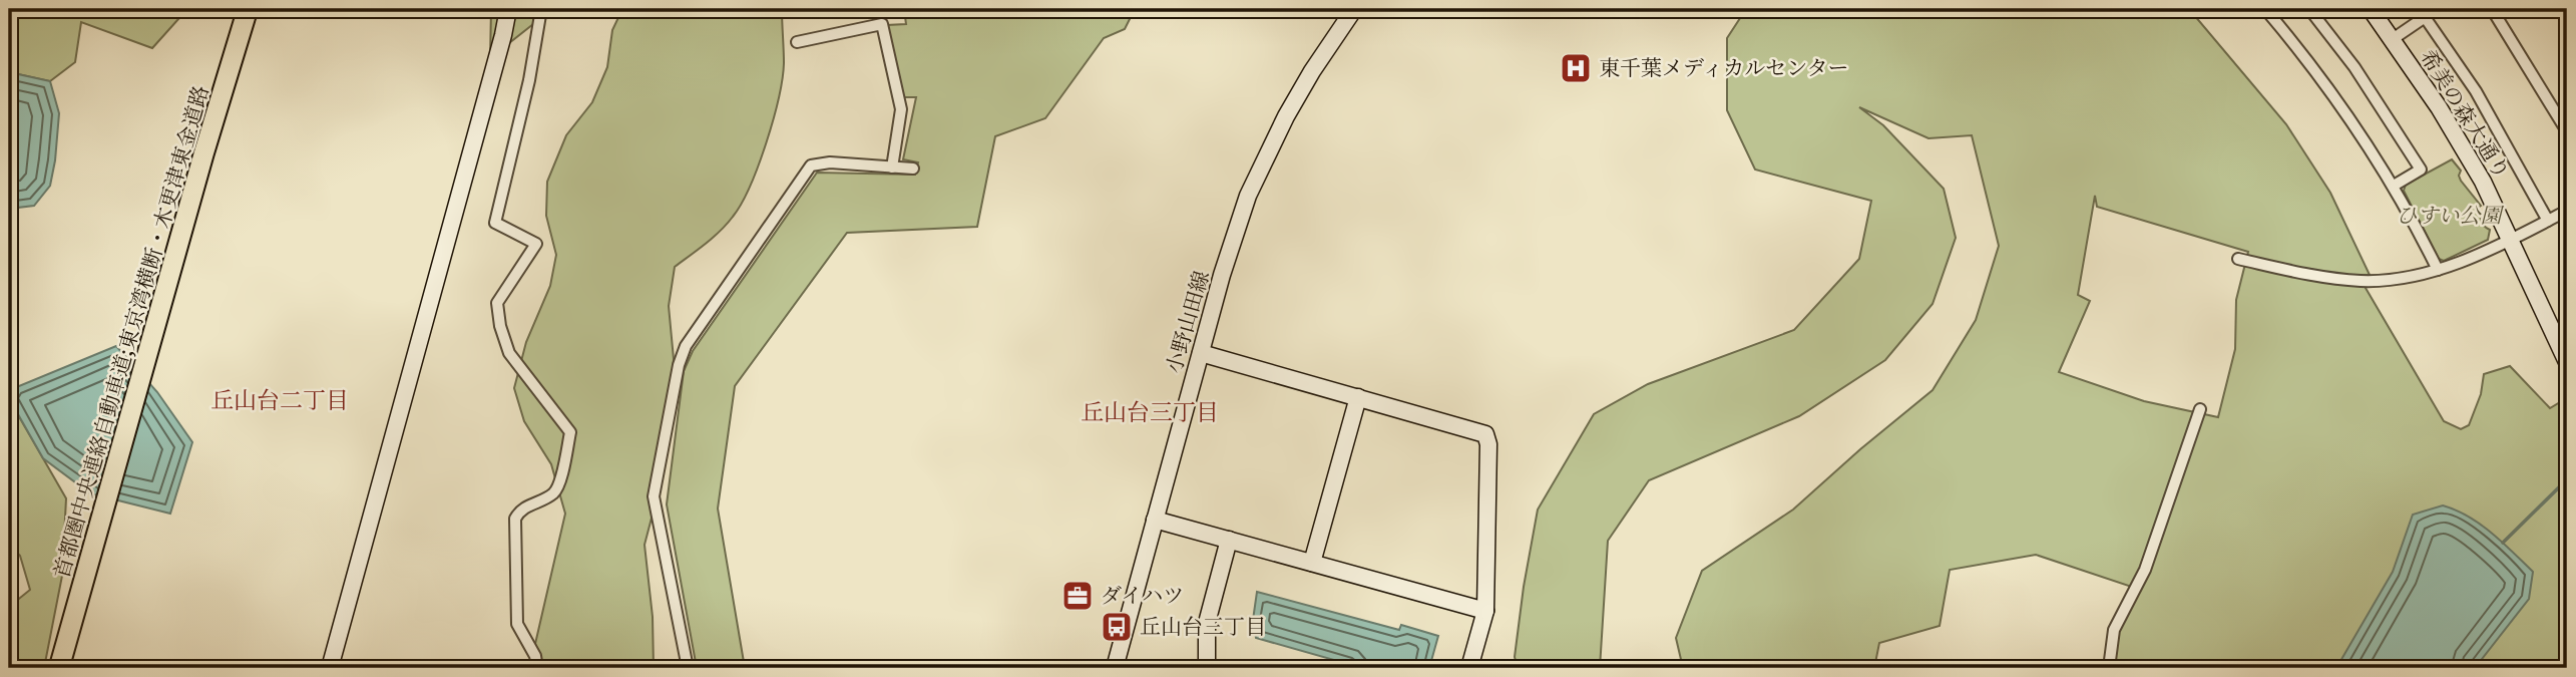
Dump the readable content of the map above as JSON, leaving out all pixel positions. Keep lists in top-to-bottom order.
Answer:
{
  "streets": {
    "highway": ["首都圏中央連絡自動車道;東京湾横断・木更津東金道路"],
    "street": ["希美の森大通り", "小野山田線"]
  },
  "districts": ["丘山台二丁目", "丘山台三丁目"],
  "parks": ["ひすい公園"],
  "places": {
    "hospital": ["東千葉メディカルセンター"],
    "office": ["ダイハツ"],
    "bus stop": ["丘山台三丁目"]
  }
}
